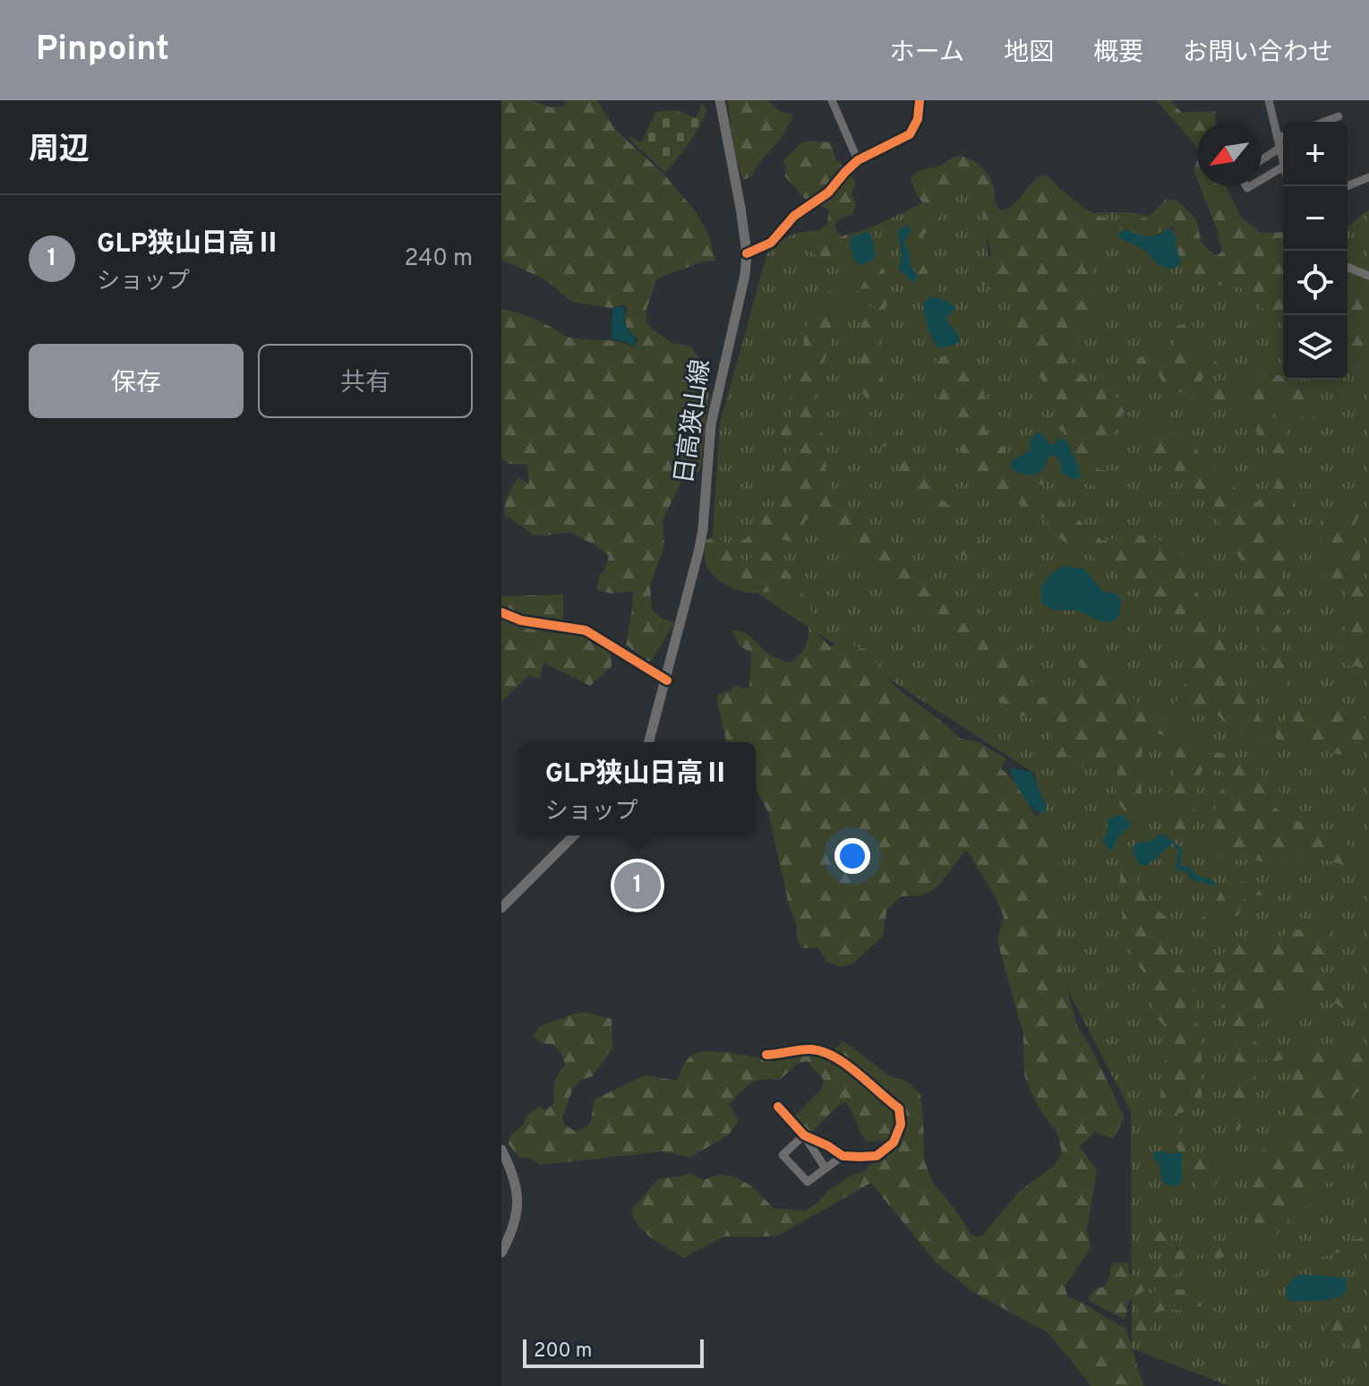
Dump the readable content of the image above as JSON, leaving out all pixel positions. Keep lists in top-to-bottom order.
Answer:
{
  "streets": {
    "main road": ["日高狭山線"]
  },
  "scale_bar": "200 m",
  "north": "bottom left",
  "page": {
    "header": "Pinpoint",
    "nav": [
      "ホーム",
      "地図",
      "概要",
      "お問い合わせ"
    ],
    "heading": "周辺",
    "map_buttons": ["+", "−"],
    "list": [
      {
        "mark": "1",
        "name": "GLP狭山日高Ⅱ",
        "note": "ショップ",
        "value": "240 m"
      }
    ],
    "buttons": ["保存", "共有"],
    "popup": ["GLP狭山日高Ⅱ", "ショップ"],
    "pins": "1",
    "scale": "200 m"
  }
}
